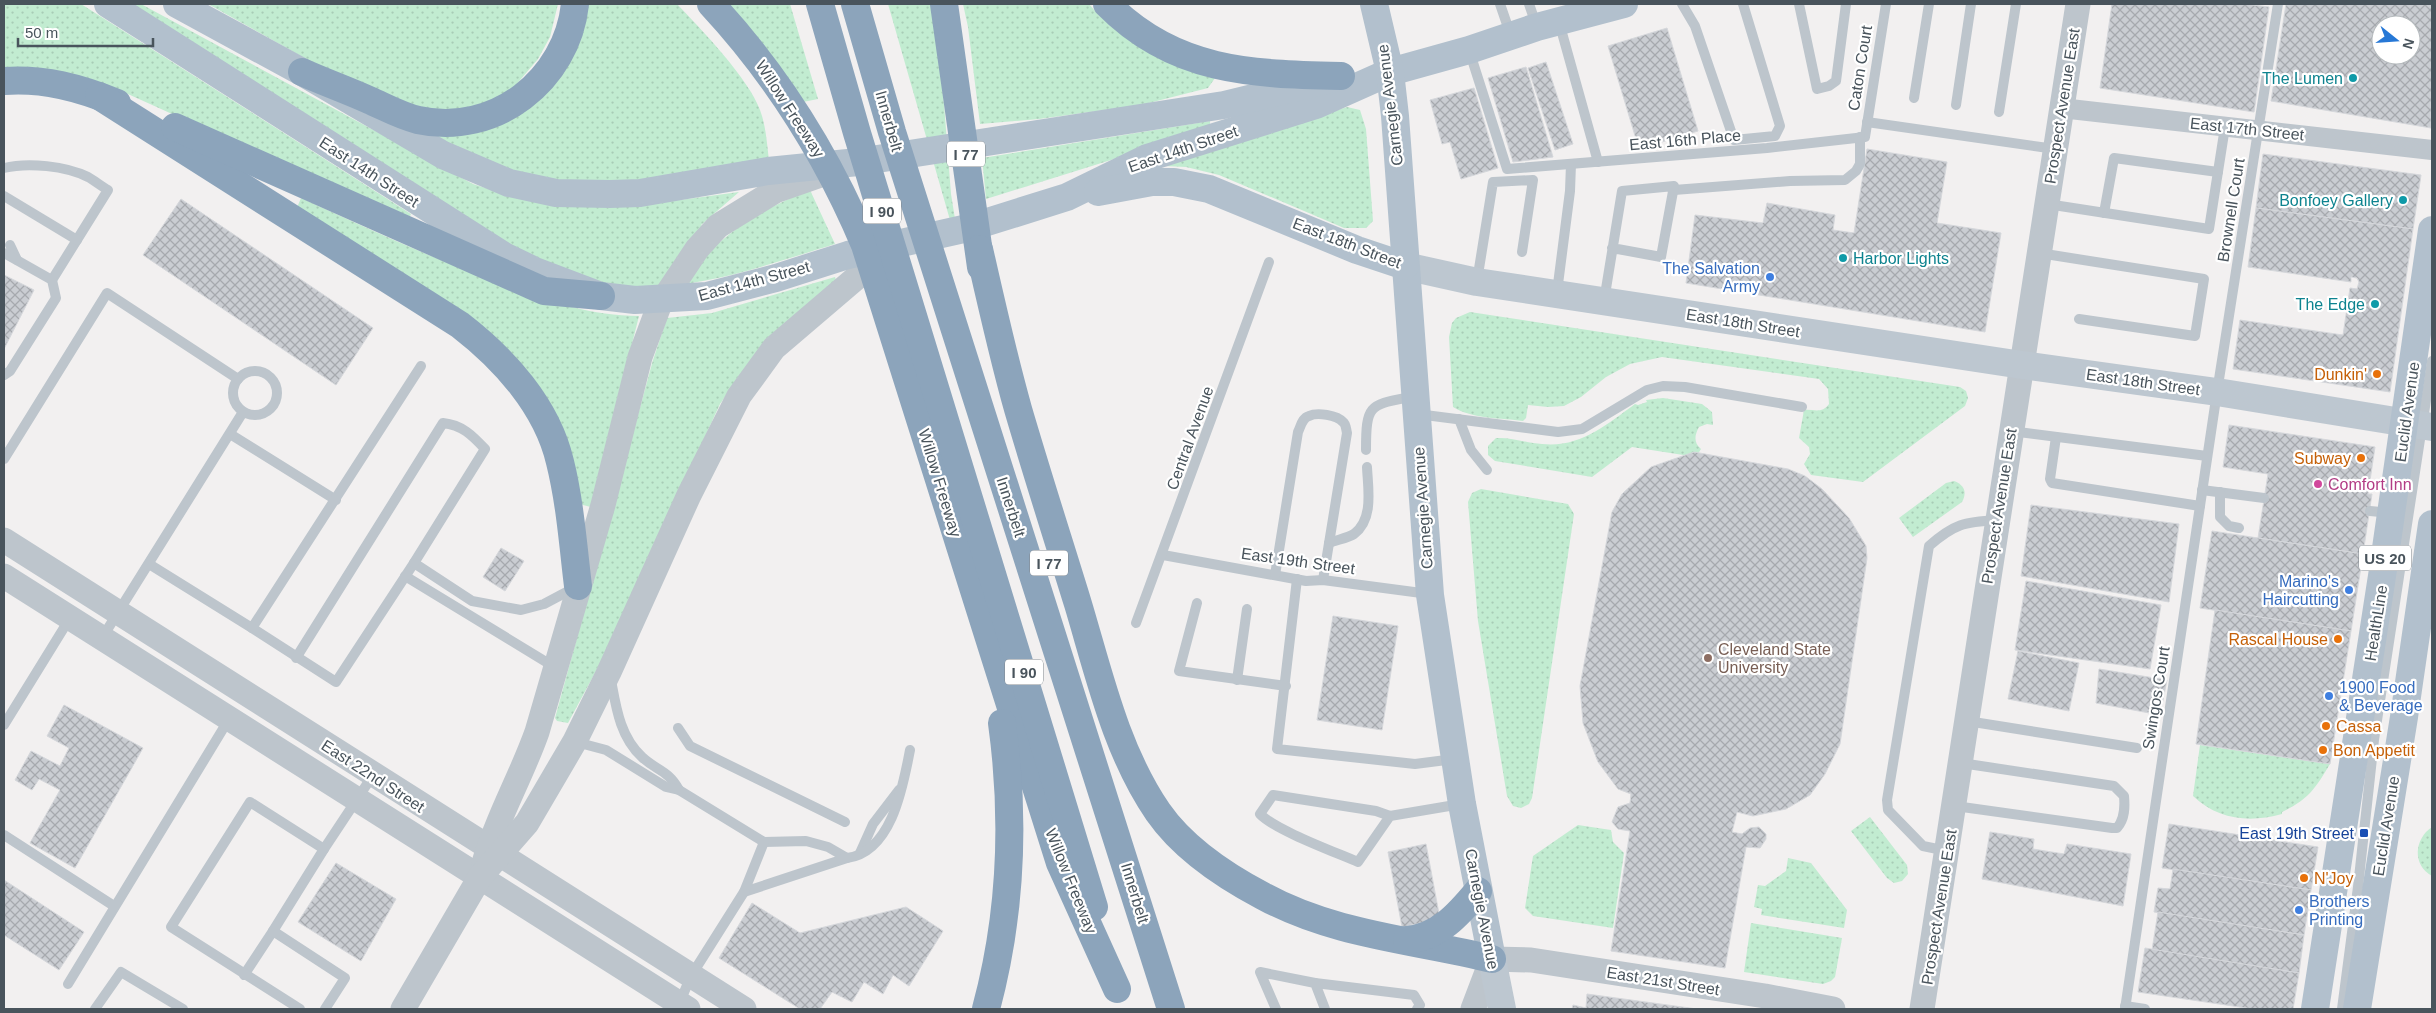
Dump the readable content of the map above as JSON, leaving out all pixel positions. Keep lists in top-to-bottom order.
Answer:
{
  "streets": {
    "highway": [
      "Willow Freeway",
      "Innerbelt",
      "I 77",
      "I 90"
    ],
    "main road": [
      "Carnegie Avenue",
      "East 14th Street",
      "East 18th Street",
      "Euclid Avenue",
      "US 20"
    ],
    "street": [
      "Prospect Avenue East",
      "East 17th Street",
      "East 22nd Street",
      "East 21st Street"
    ],
    "lane": [
      "Caton Court",
      "East 16th Place",
      "Brownell Court",
      "Central Avenue",
      "East 19th Street",
      "HealthLine",
      "Swingos Court"
    ]
  },
  "crossings": [
    ["Caton Court", "East 16th Place"],
    ["Carnegie Avenue", "East 14th Street"],
    ["Carnegie Avenue", "East 18th Street"],
    ["Carnegie Avenue", "East 19th Street"],
    ["Carnegie Avenue", "East 21st Street"],
    ["Prospect Avenue East", "East 17th Street"],
    ["Prospect Avenue East", "East 18th Street"],
    ["Willow Freeway", "Innerbelt"],
    ["Innerbelt", "I 77"],
    ["East 17th Street", "Brownell Court"],
    ["East 16th Place", "East 14th Street"],
    ["East 14th Street", "I 77"],
    ["East 14th Street", "East 18th Street"],
    ["Brownell Court", "East 18th Street"],
    ["Brownell Court", "Swingos Court"],
    ["East 18th Street", "Euclid Avenue"],
    ["East 18th Street", "HealthLine"],
    ["East 18th Street", "Swingos Court"],
    ["Euclid Avenue", "HealthLine"],
    ["Central Avenue", "East 19th Street"]
  ],
  "places": {
    "other": [
      "The Lumen",
      "Bonfoey Gallery",
      "Harbor Lights",
      "The Salvation Army",
      "The Edge",
      "Dunkin'",
      "Subway",
      "Comfort Inn",
      "Marino's Haircutting",
      "Rascal House",
      "Cleveland State University",
      "1900 Food & Beverage",
      "Cassa",
      "Bon Appetit",
      "N'Joy",
      "Brothers Printing"
    ],
    "transit": ["East 19th Street"]
  },
  "scale_bar": "50 m",
  "north": "right"
}
